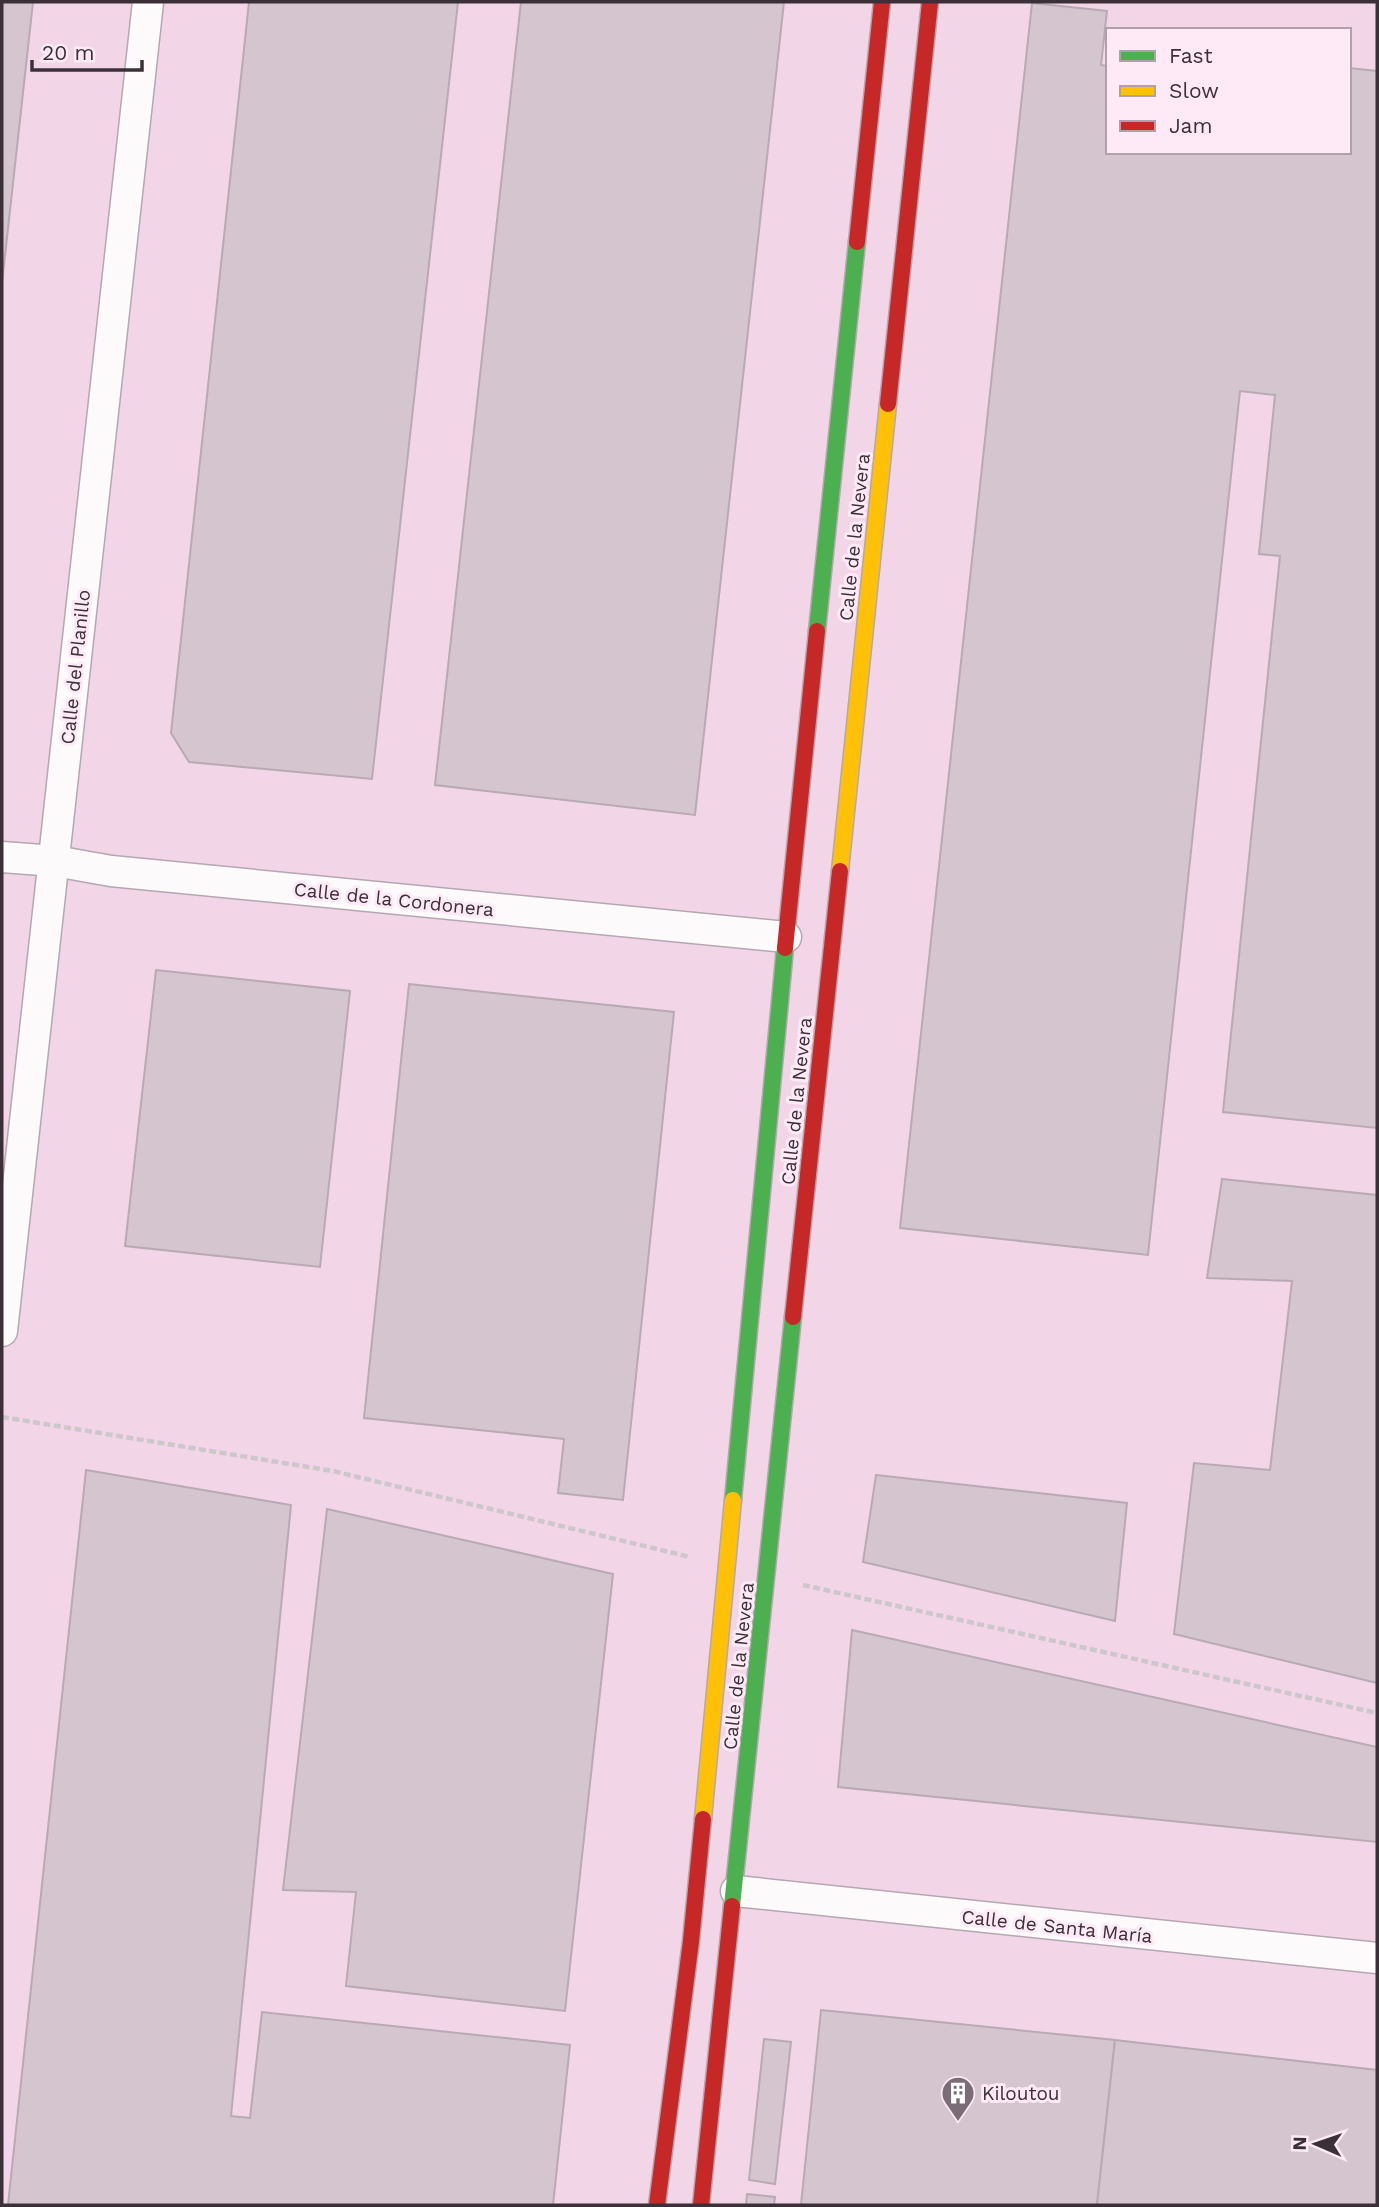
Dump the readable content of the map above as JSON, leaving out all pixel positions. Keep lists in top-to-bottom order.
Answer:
{
  "streets": {
    "main road": ["Calle de la Nevera"],
    "street": ["Calle del Planillo", "Calle de la Cordonera", "Calle de Santa María"]
  },
  "crossings": [
    ["Calle de la Nevera", "Calle de la Cordonera"],
    ["Calle de la Nevera", "Calle de Santa María"],
    ["Calle del Planillo", "Calle de la Cordonera"]
  ],
  "places": {
    "building": ["Kiloutou"]
  },
  "legend": ["Fast", "Slow", "Jam"],
  "scale_bar": "20 m",
  "north": "left"
}
